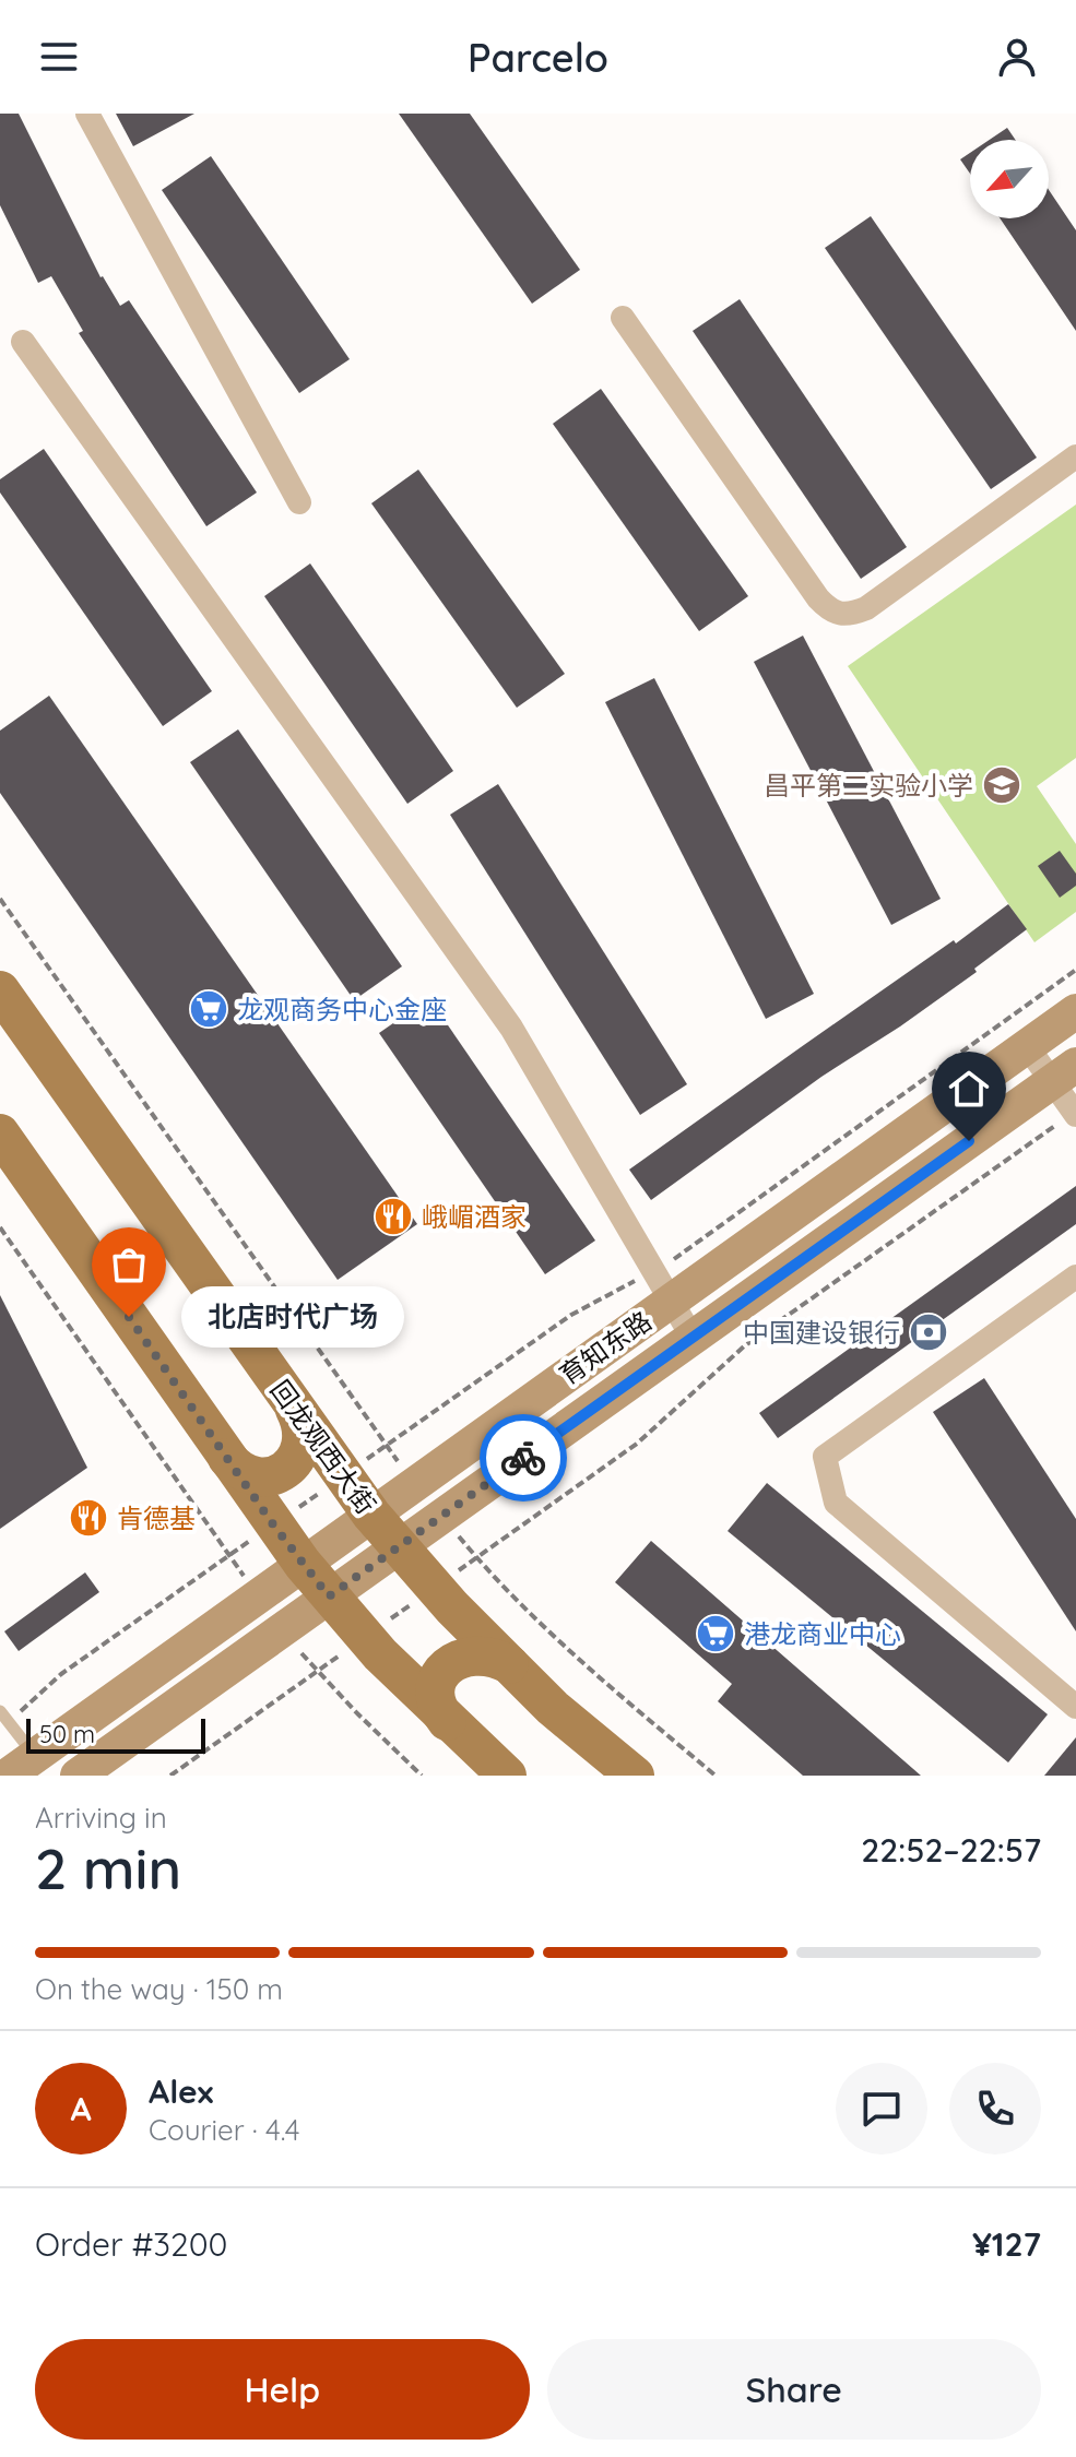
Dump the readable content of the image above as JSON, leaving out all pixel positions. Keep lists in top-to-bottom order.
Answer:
{
  "streets": {
    "main road": ["育知东路", "回龙观西大街"]
  },
  "crossings": [
    ["育知东路", "回龙观西大街"]
  ],
  "places": {
    "school or university": ["昌平第二实验小学"],
    "supermarket": ["龙观商务中心金座", "港龙商业中心"],
    "restaurant": ["峨嵋酒家", "肯德基"],
    "other": ["北店时代广场"],
    "bank": ["中国建设银行"]
  },
  "scale_bar": "50 m",
  "north": "bottom left",
  "page": {
    "header": "Parcelo",
    "bubble": "北店时代广场",
    "scale": "50 m",
    "heading": ["2 min", "Arriving in", "22:52–22:57"],
    "panel": [
      "Alex",
      "Courier · 4.4",
      "Order #3200",
      "¥127"
    ],
    "bar": "On the way · 150 m",
    "round": "A",
    "buttons": ["Help", "Share"]
  }
}
